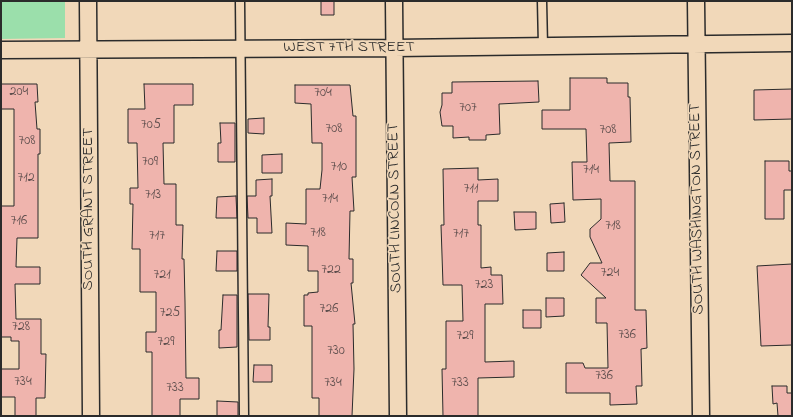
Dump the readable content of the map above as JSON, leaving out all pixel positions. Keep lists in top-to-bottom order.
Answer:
{
  "streets": {
    "street": [
      "WEST 7TH STREET",
      "SOUTH LINCOLN STREET",
      "SOUTH GRANT STREET",
      "SOUTH WASHINGTON STREET"
    ]
  },
  "crossings": [
    ["WEST 7TH STREET", "SOUTH LINCOLN STREET"],
    ["WEST 7TH STREET", "SOUTH GRANT STREET"],
    ["WEST 7TH STREET", "SOUTH WASHINGTON STREET"]
  ],
  "house_numbers": [
    "204",
    "704",
    "707",
    "705",
    "708",
    "708",
    "708",
    "709",
    "710",
    "714",
    "712",
    "711",
    "713",
    "714",
    "716",
    "718",
    "718",
    "717",
    "717",
    "722",
    "724",
    "721",
    "723",
    "726",
    "725",
    "728",
    "736",
    "729",
    "729",
    "730",
    "736",
    "734",
    "734",
    "733",
    "733"
  ]
}
